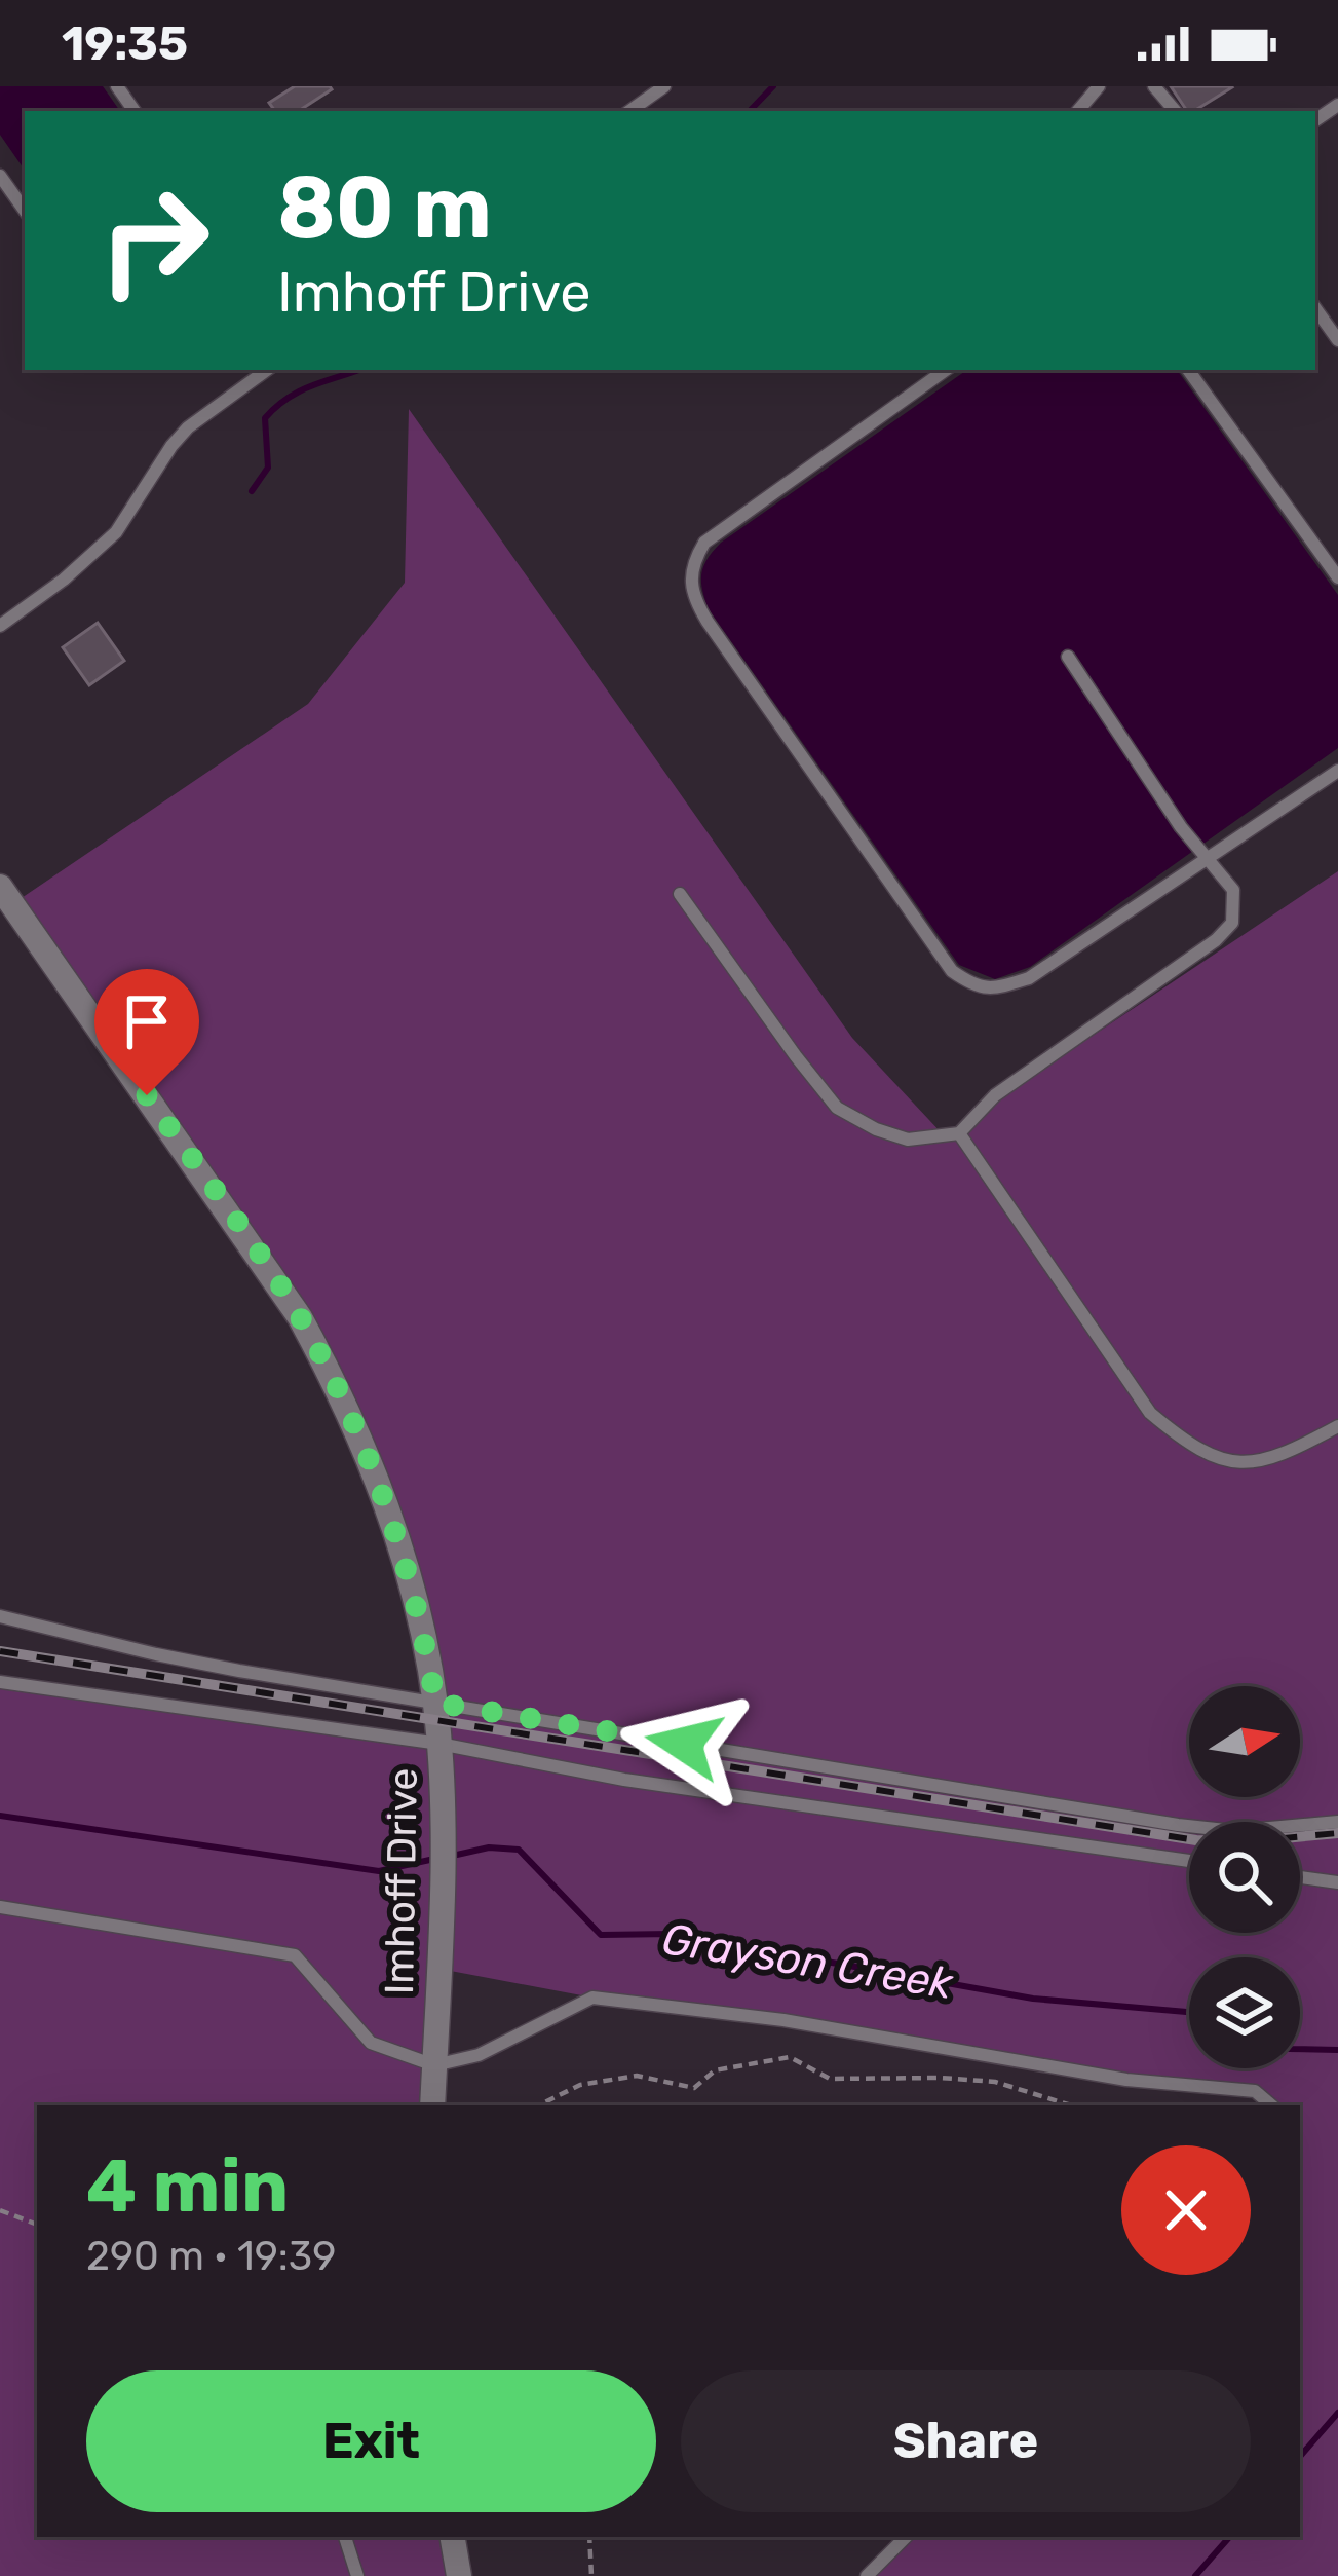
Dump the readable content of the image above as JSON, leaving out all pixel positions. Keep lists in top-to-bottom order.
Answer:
{
  "streets": {
    "street": ["Imhoff Drive"]
  },
  "water": ["Grayson Creek"],
  "north": "right",
  "page": {
    "status": "19:35",
    "turn": ["80 m", "Imhoff Drive"],
    "heading": ["4 min", "290 m · 19:39"],
    "buttons": ["Exit", "Share"]
  }
}
